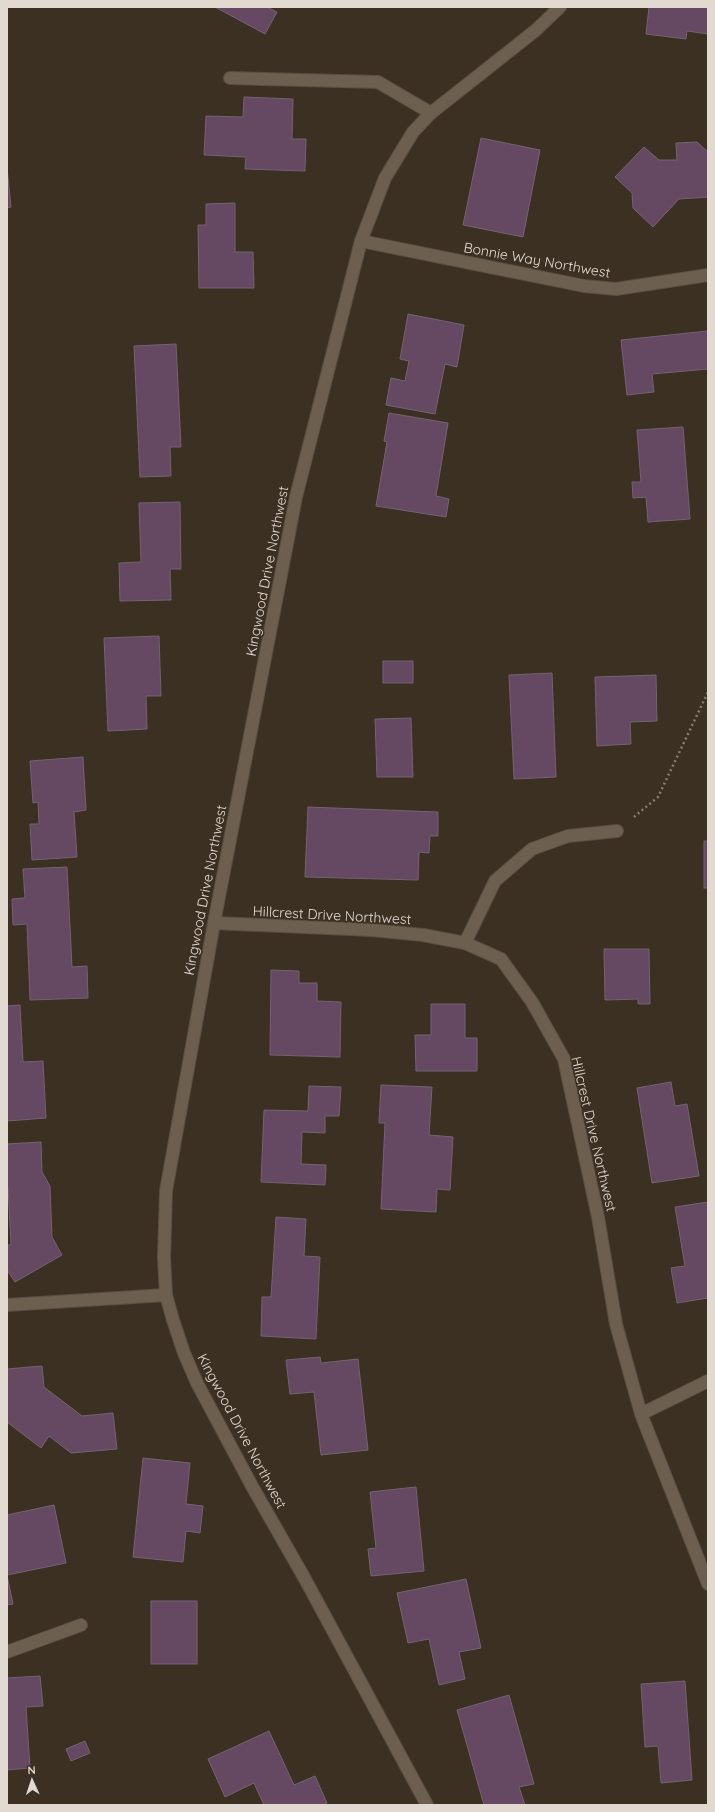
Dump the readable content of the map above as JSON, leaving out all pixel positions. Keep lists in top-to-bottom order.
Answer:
{
  "streets": {
    "street": ["Bonnie Way Northwest", "Kingwood Drive Northwest", "Hillcrest Drive Northwest"]
  },
  "crossings": [
    ["Bonnie Way Northwest", "Kingwood Drive Northwest"],
    ["Kingwood Drive Northwest", "Hillcrest Drive Northwest"]
  ],
  "north": "top"
}
